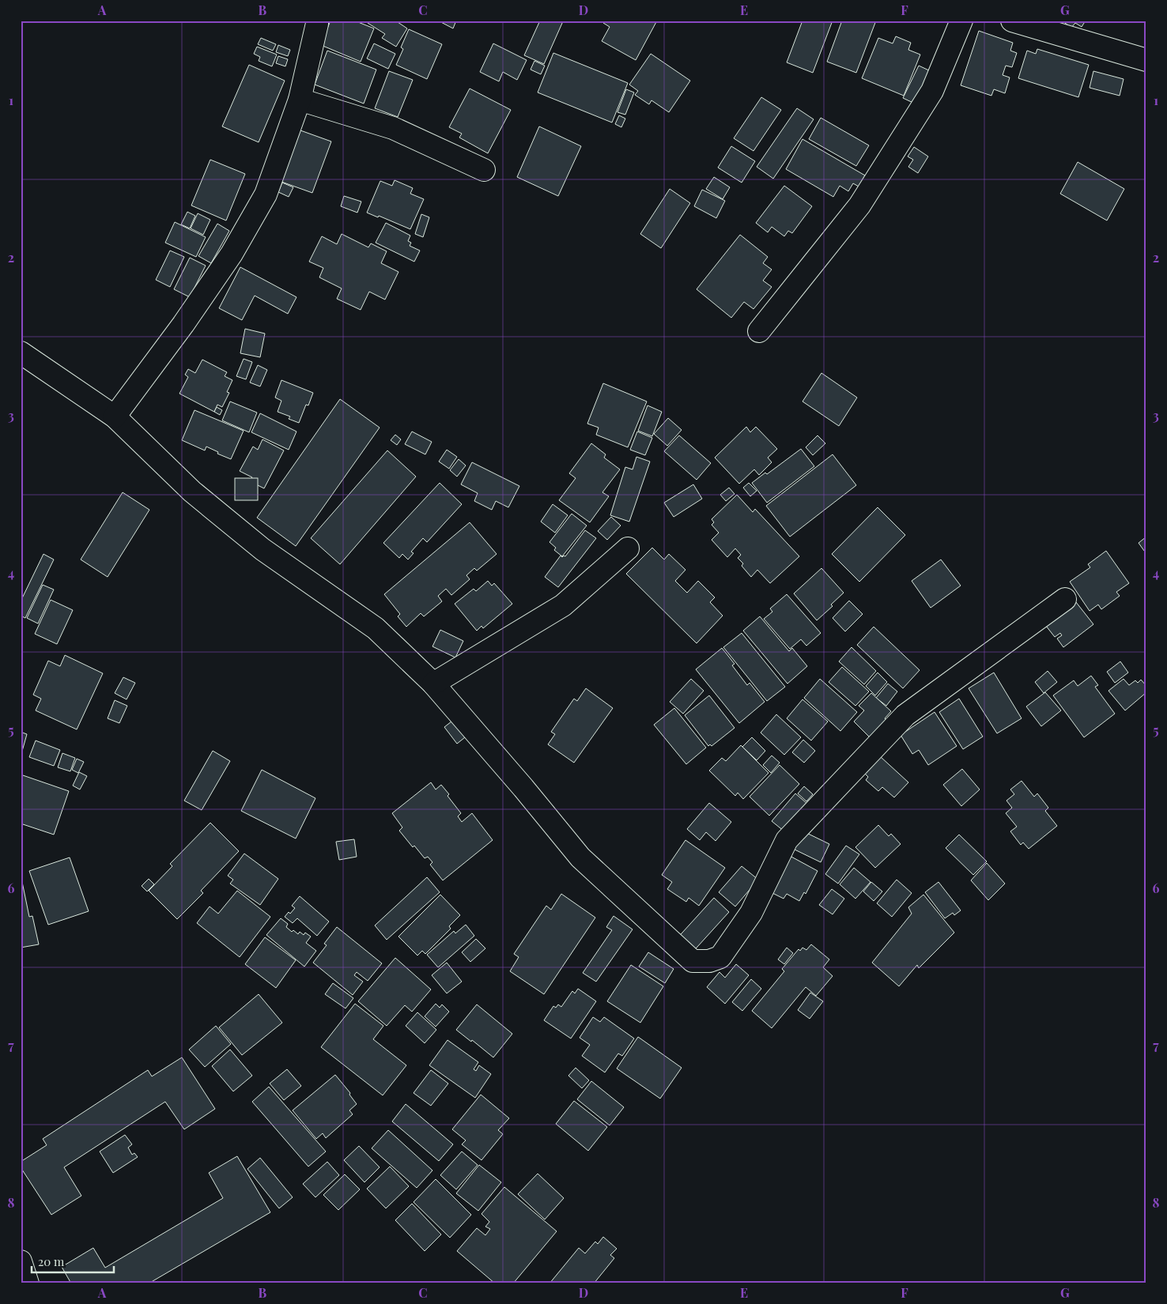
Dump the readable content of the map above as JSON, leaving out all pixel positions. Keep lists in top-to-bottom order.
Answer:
{
  "scale_bar": "20 m",
  "grid": {
    "columns": [
      "A",
      "B",
      "C",
      "D",
      "E",
      "F",
      "G"
    ],
    "rows": [
      "1",
      "2",
      "3",
      "4",
      "5",
      "6",
      "7",
      "8"
    ]
  }
}
